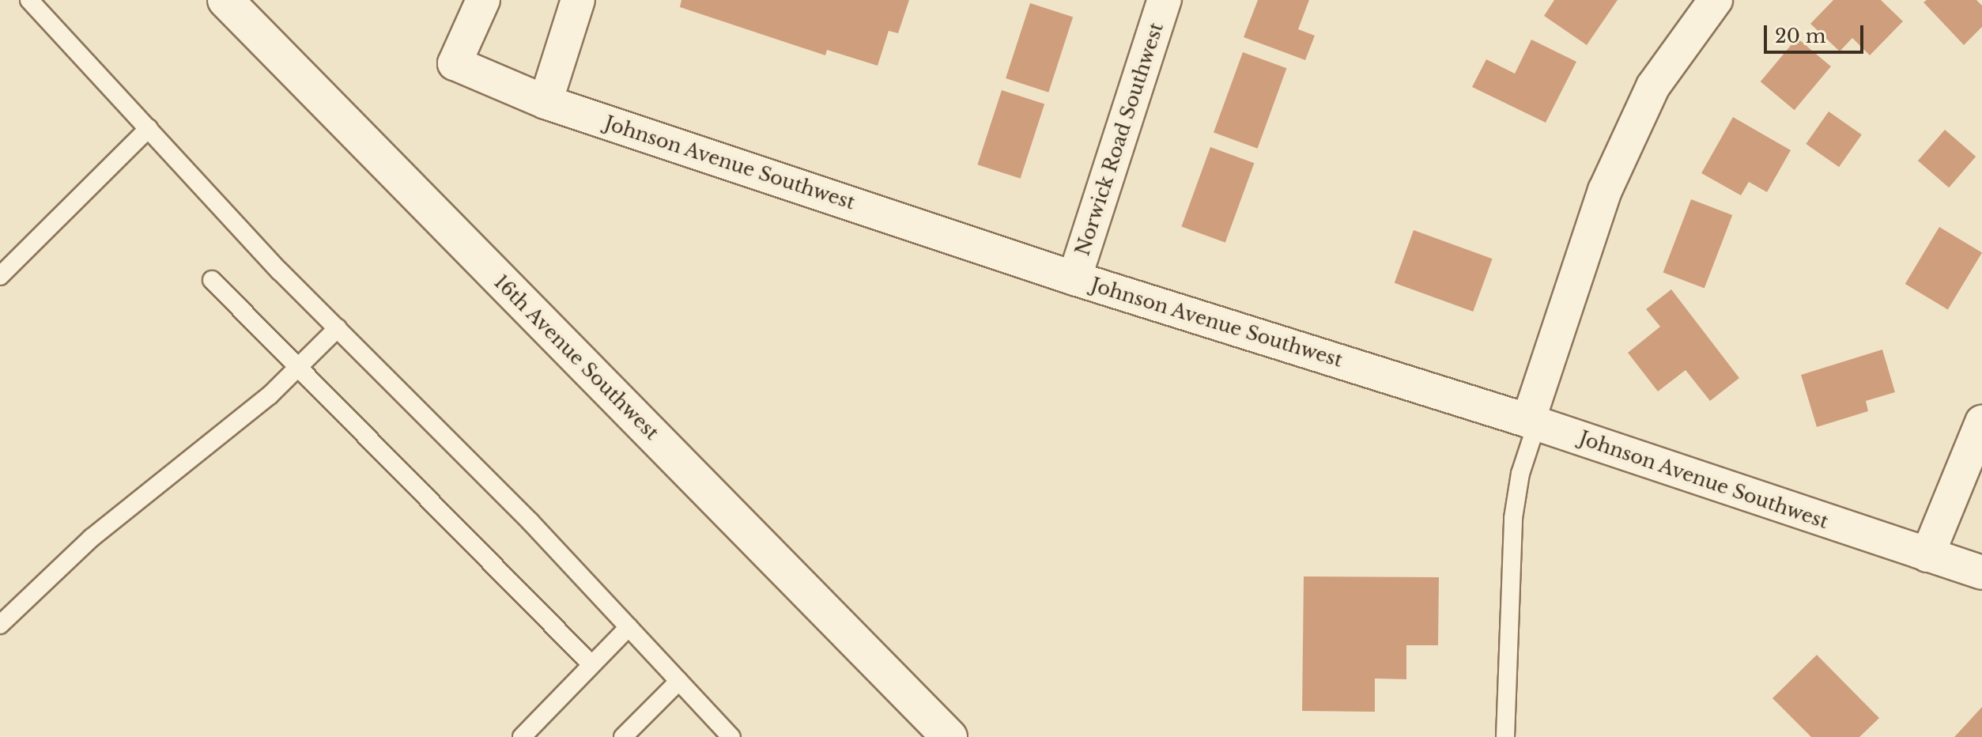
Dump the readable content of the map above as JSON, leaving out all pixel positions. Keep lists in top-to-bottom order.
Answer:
{
  "streets": {
    "main road": ["16th Avenue Southwest"],
    "street": ["Norwick Road Southwest", "Johnson Avenue Southwest"]
  },
  "crossings": [
    ["Norwick Road Southwest", "Johnson Avenue Southwest"]
  ],
  "scale_bar": "20 m"
}
